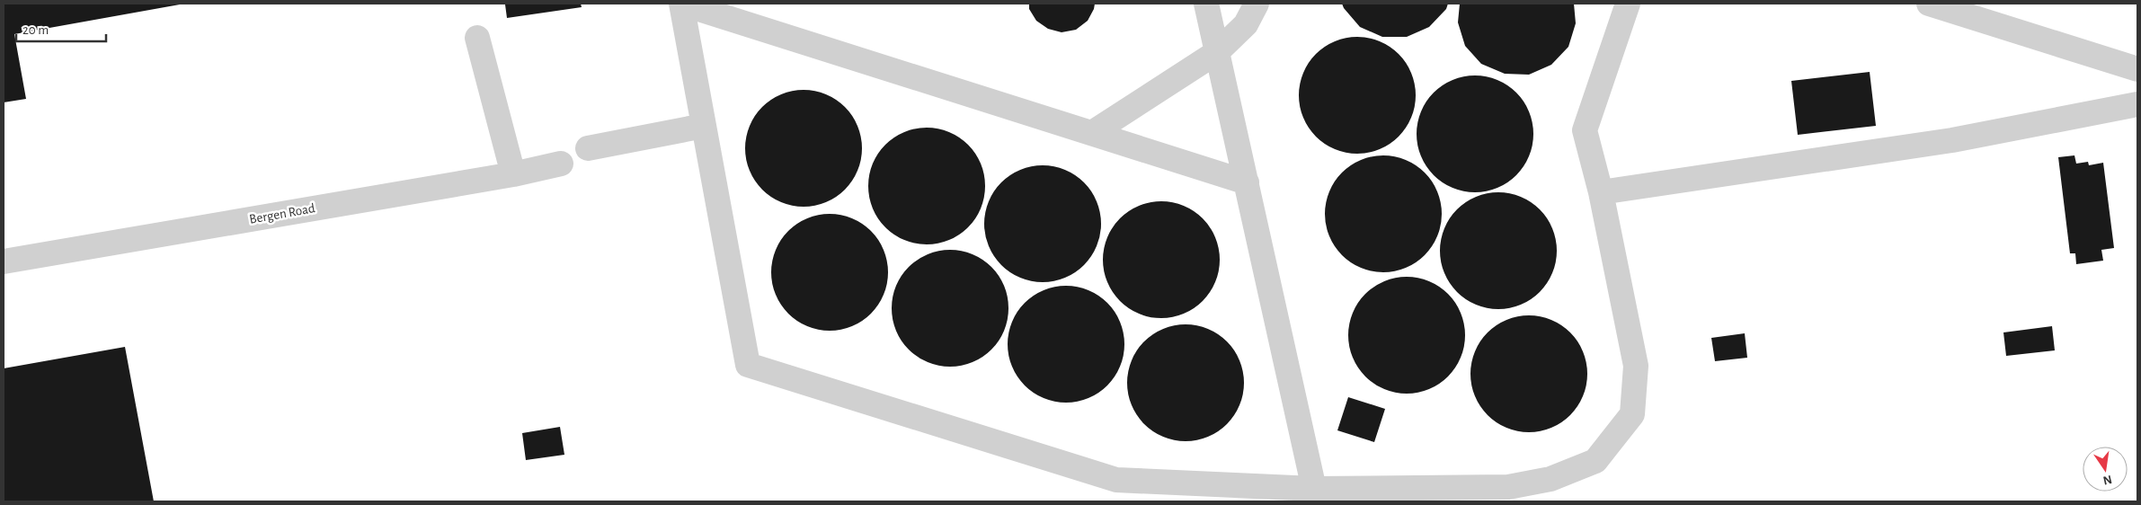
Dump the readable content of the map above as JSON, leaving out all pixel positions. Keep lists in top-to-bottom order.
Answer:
{
  "streets": {
    "street": ["Bergen Road"]
  },
  "scale_bar": "20 m",
  "north": "bottom"
}
